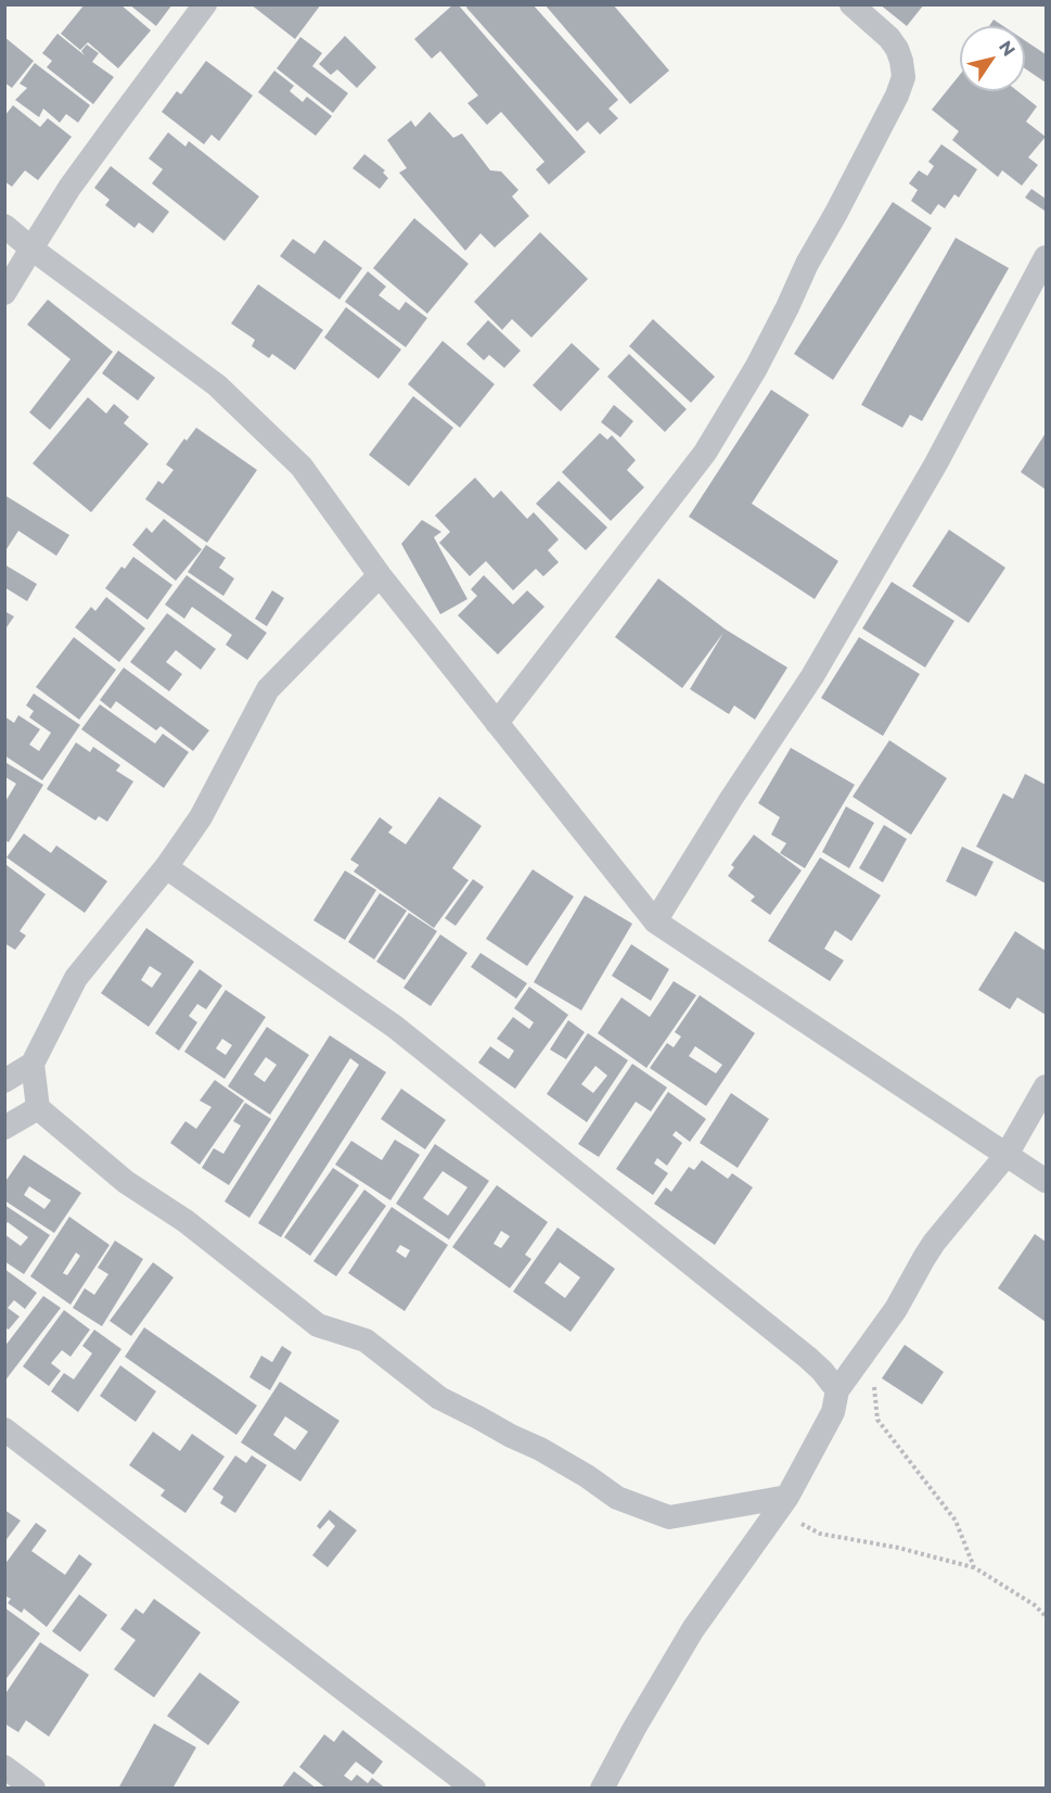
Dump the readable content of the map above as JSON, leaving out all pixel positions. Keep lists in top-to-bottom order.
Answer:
{
  "north": "top right"
}
